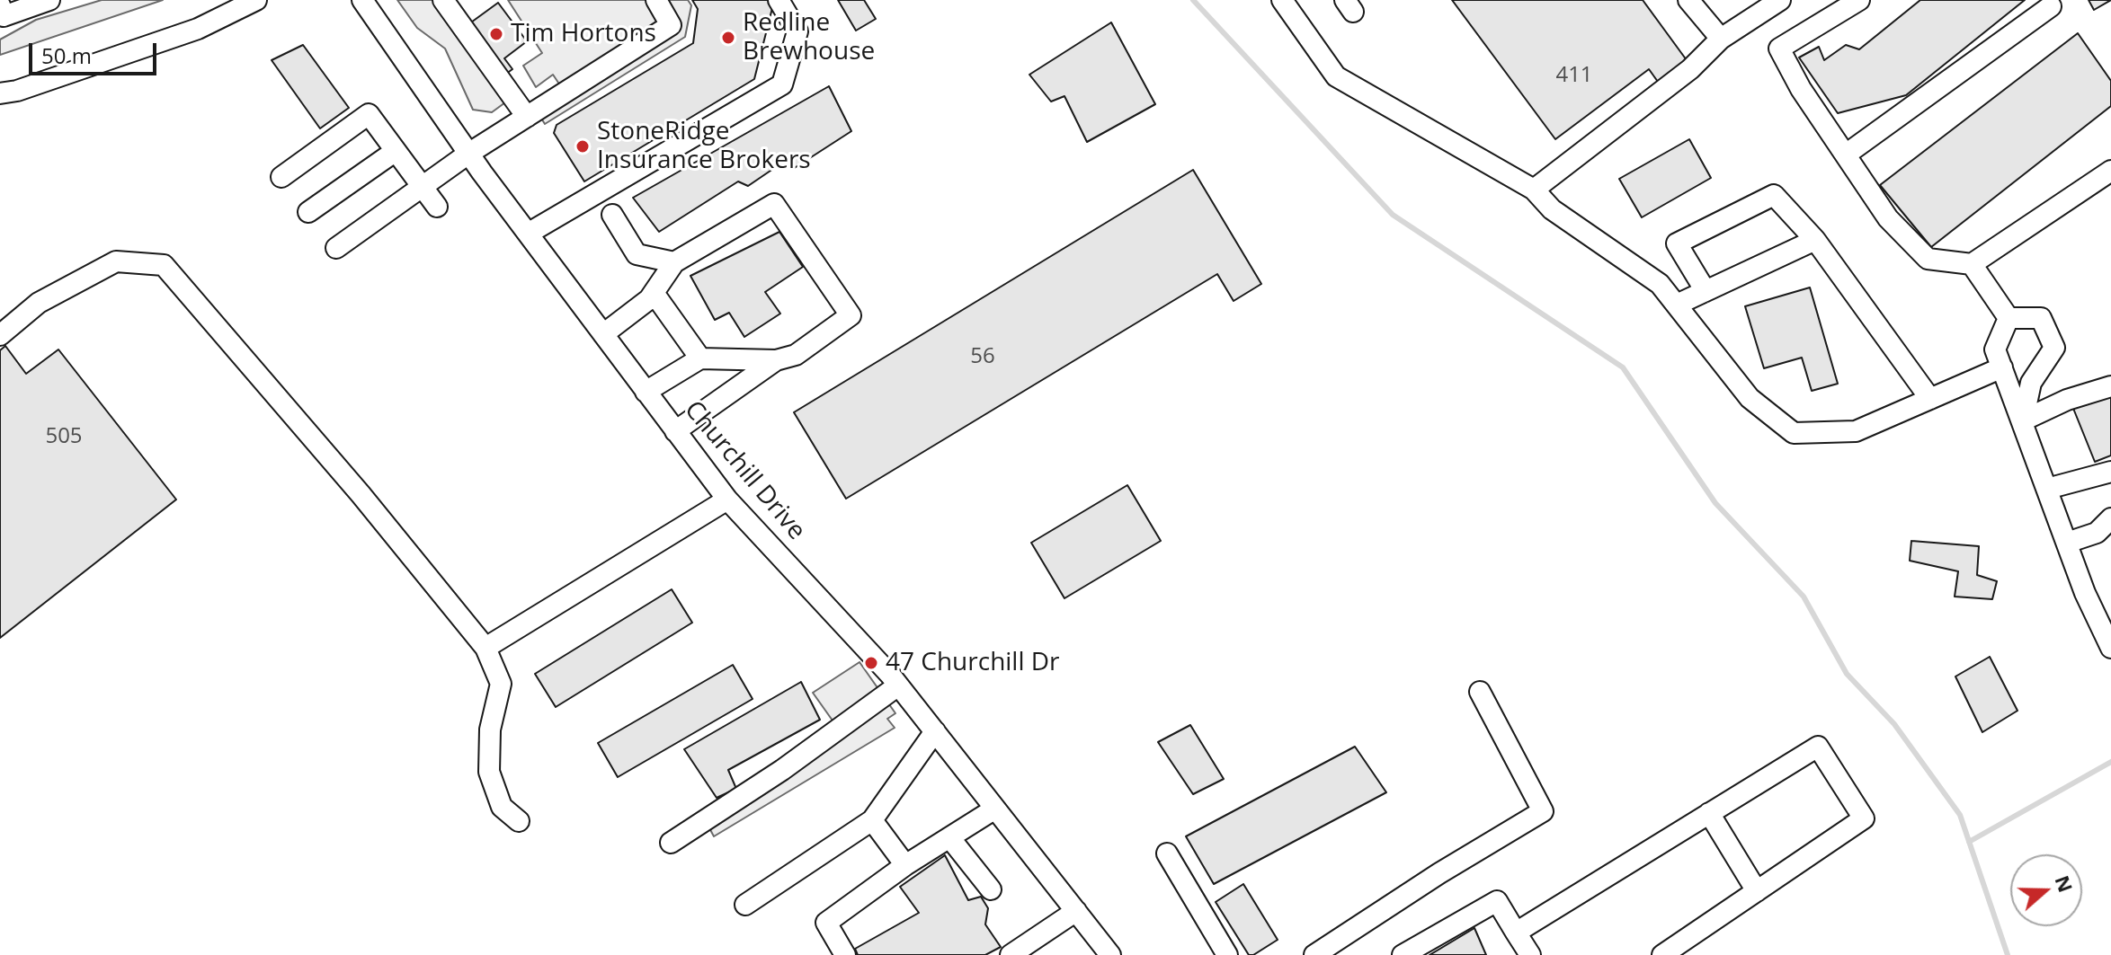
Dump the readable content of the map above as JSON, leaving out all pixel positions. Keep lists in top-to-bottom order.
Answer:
{
  "streets": {
    "street": ["Churchill Drive"]
  },
  "places": [
    "Tim Hortons",
    "Redline Brewhouse",
    "StoneRidge Insurance Brokers",
    "47 Churchill Dr"
  ],
  "house_numbers": ["411", "56", "505"],
  "scale_bar": "50 m",
  "north": "right"
}
